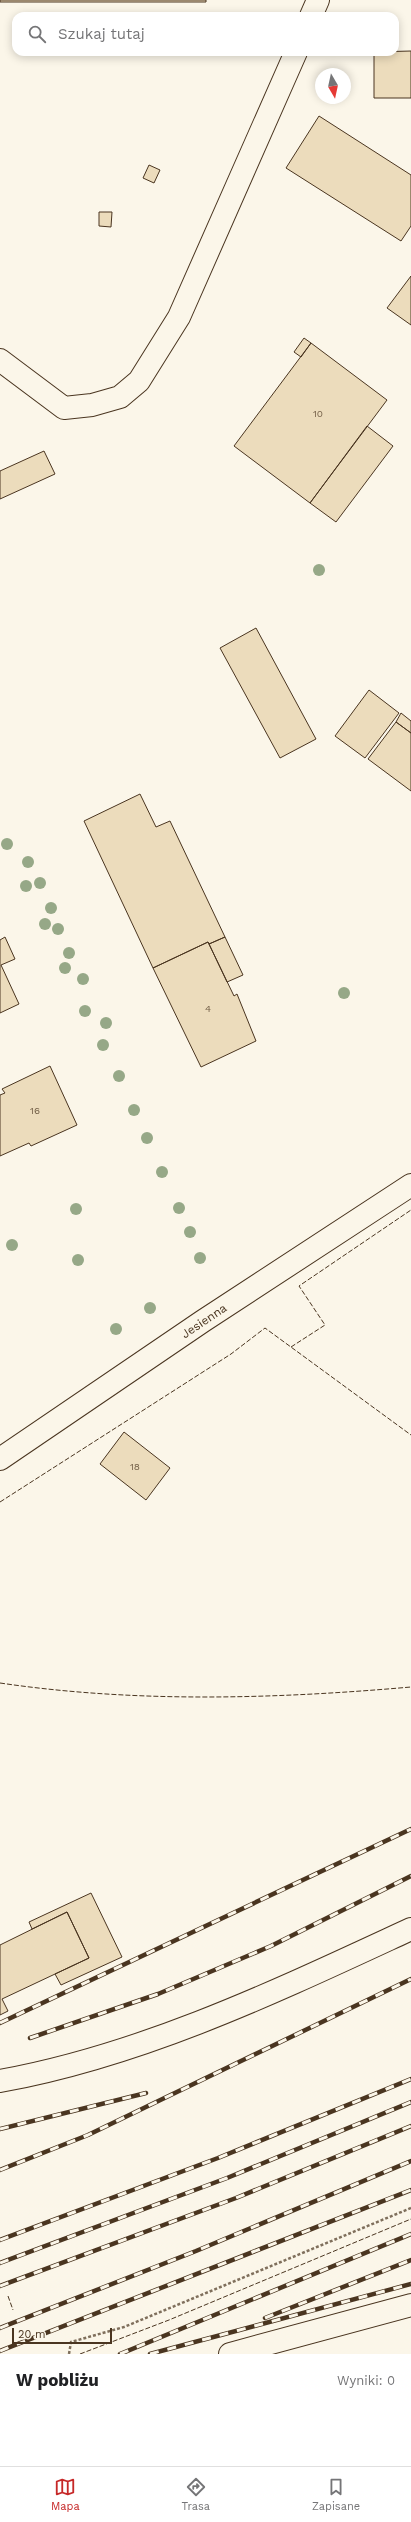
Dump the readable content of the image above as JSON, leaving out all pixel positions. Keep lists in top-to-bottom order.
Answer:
{
  "streets": {
    "street": ["Jesienna"]
  },
  "house_numbers": [
    "10",
    "4",
    "16",
    "18"
  ],
  "scale_bar": "20 m",
  "north": "bottom",
  "page": {
    "search": "Szukaj tutaj",
    "scale": "20 m",
    "heading": ["W pobliżu", "Wyniki: 0"],
    "nav": ["Mapa", "Trasa", "Zapisane"]
  }
}
